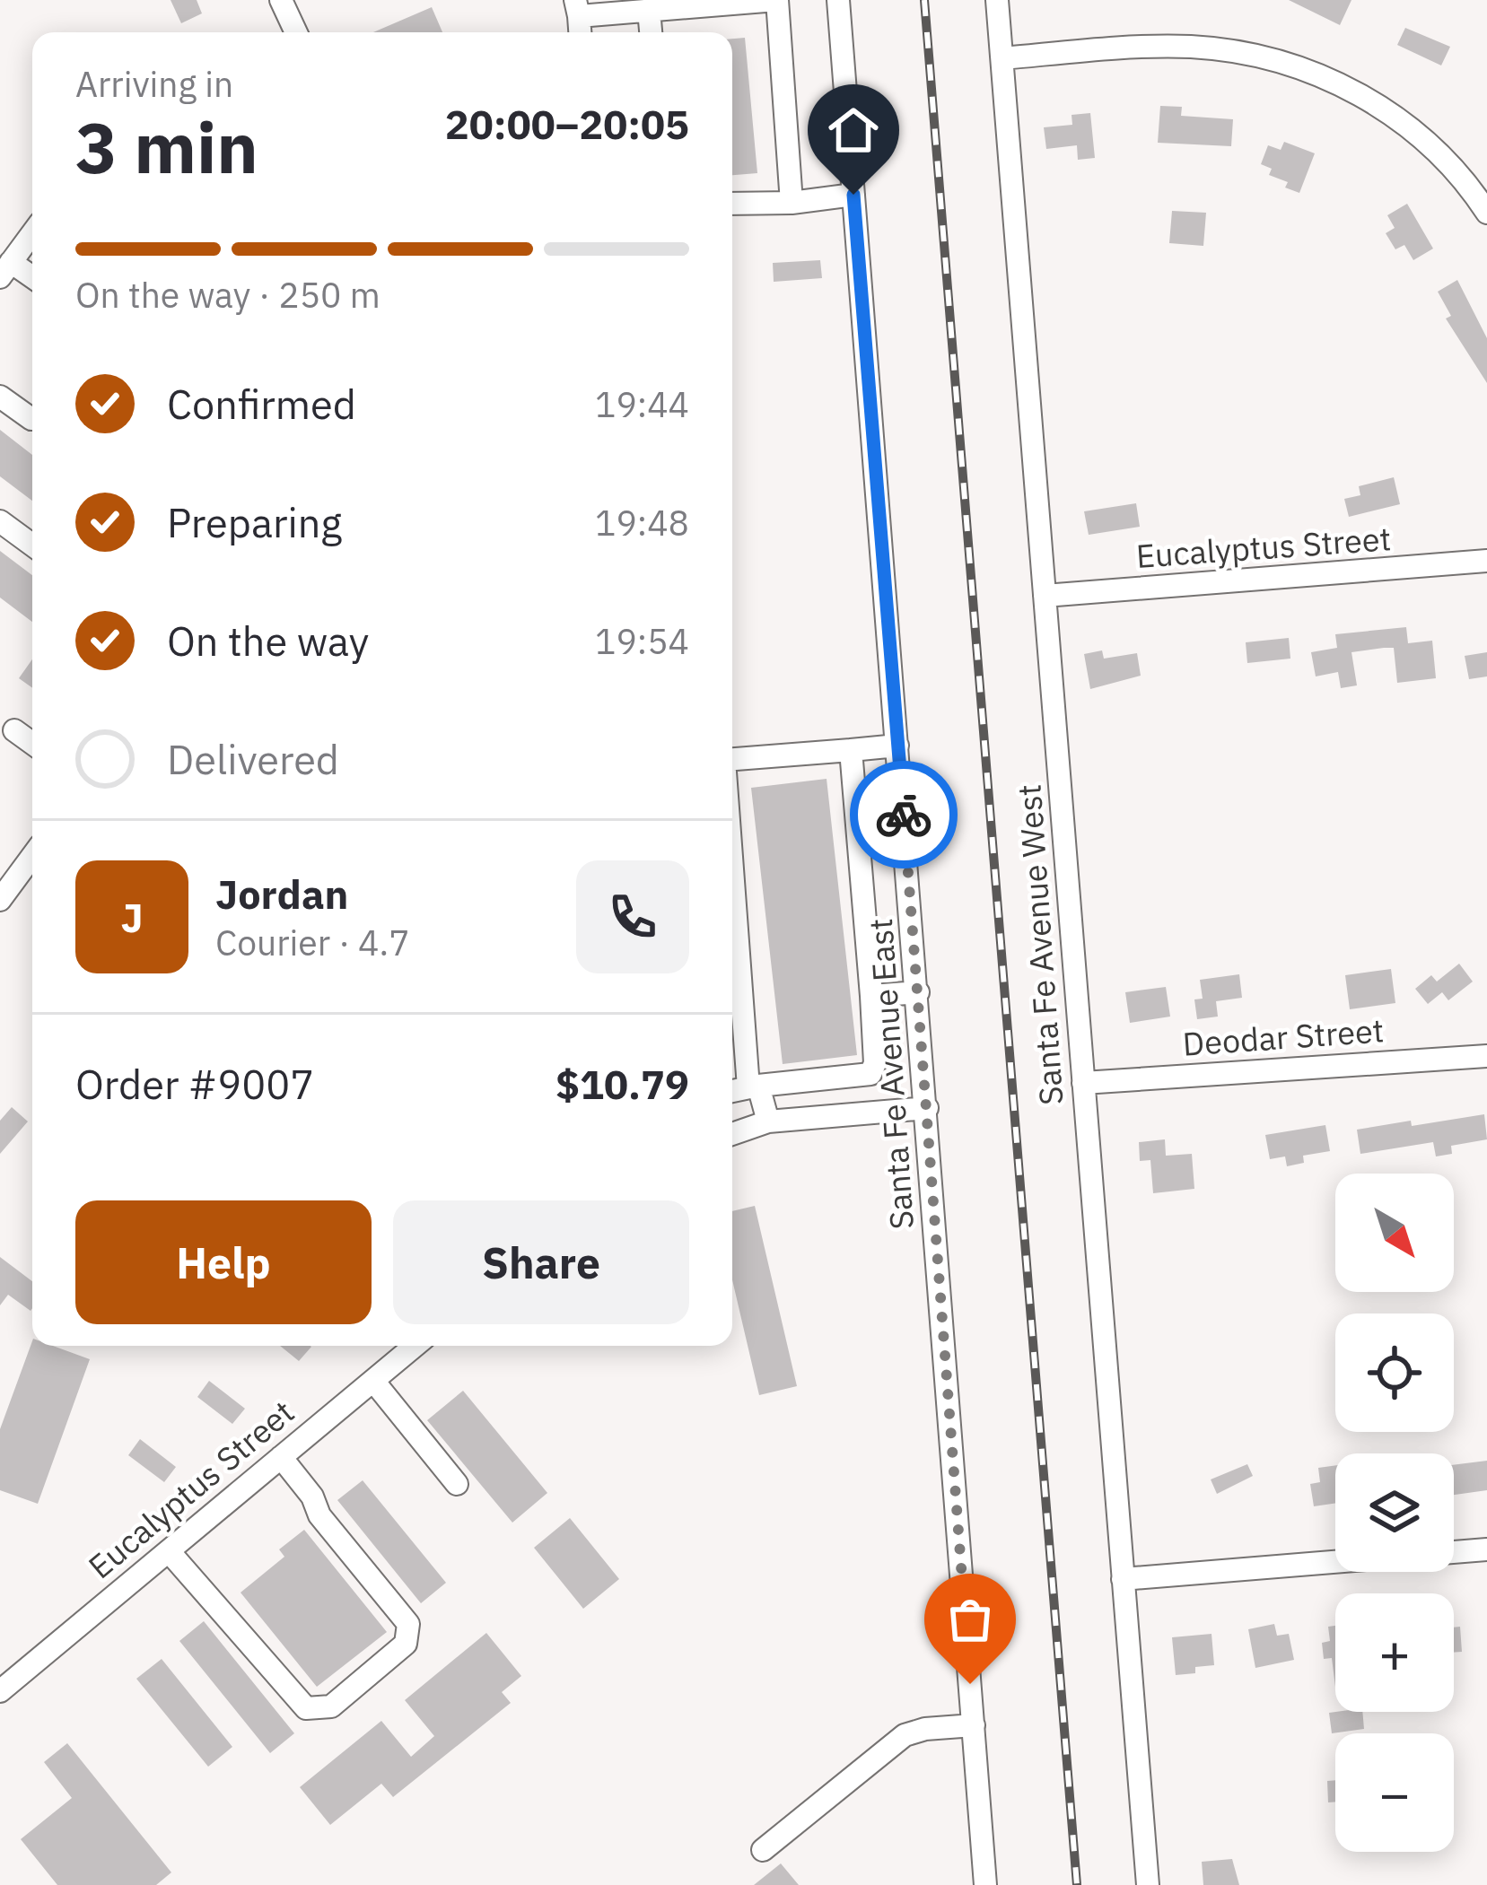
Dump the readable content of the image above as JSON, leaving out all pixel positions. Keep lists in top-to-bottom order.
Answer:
{
  "streets": {
    "street": [
      "Eucalyptus Street",
      "Santa Fe Avenue West",
      "Deodar Street",
      "Santa Fe Avenue East"
    ]
  },
  "crossings": [
    ["Eucalyptus Street", "Santa Fe Avenue West"],
    ["Santa Fe Avenue West", "Deodar Street"]
  ],
  "north": "bottom right",
  "page": {
    "heading": ["3 min", "Arriving in", "20:00–20:05"],
    "panel": [
      "Jordan",
      "Courier · 4.7",
      "Order #9007",
      "$10.79"
    ],
    "bar": "On the way · 250 m",
    "list": [
      ["Confirmed", "19:44"],
      ["Preparing", "19:48"],
      ["On the way", "19:54"],
      "Delivered"
    ],
    "round": "J",
    "map_buttons": ["+", "−"],
    "buttons": ["Help", "Share"]
  }
}
